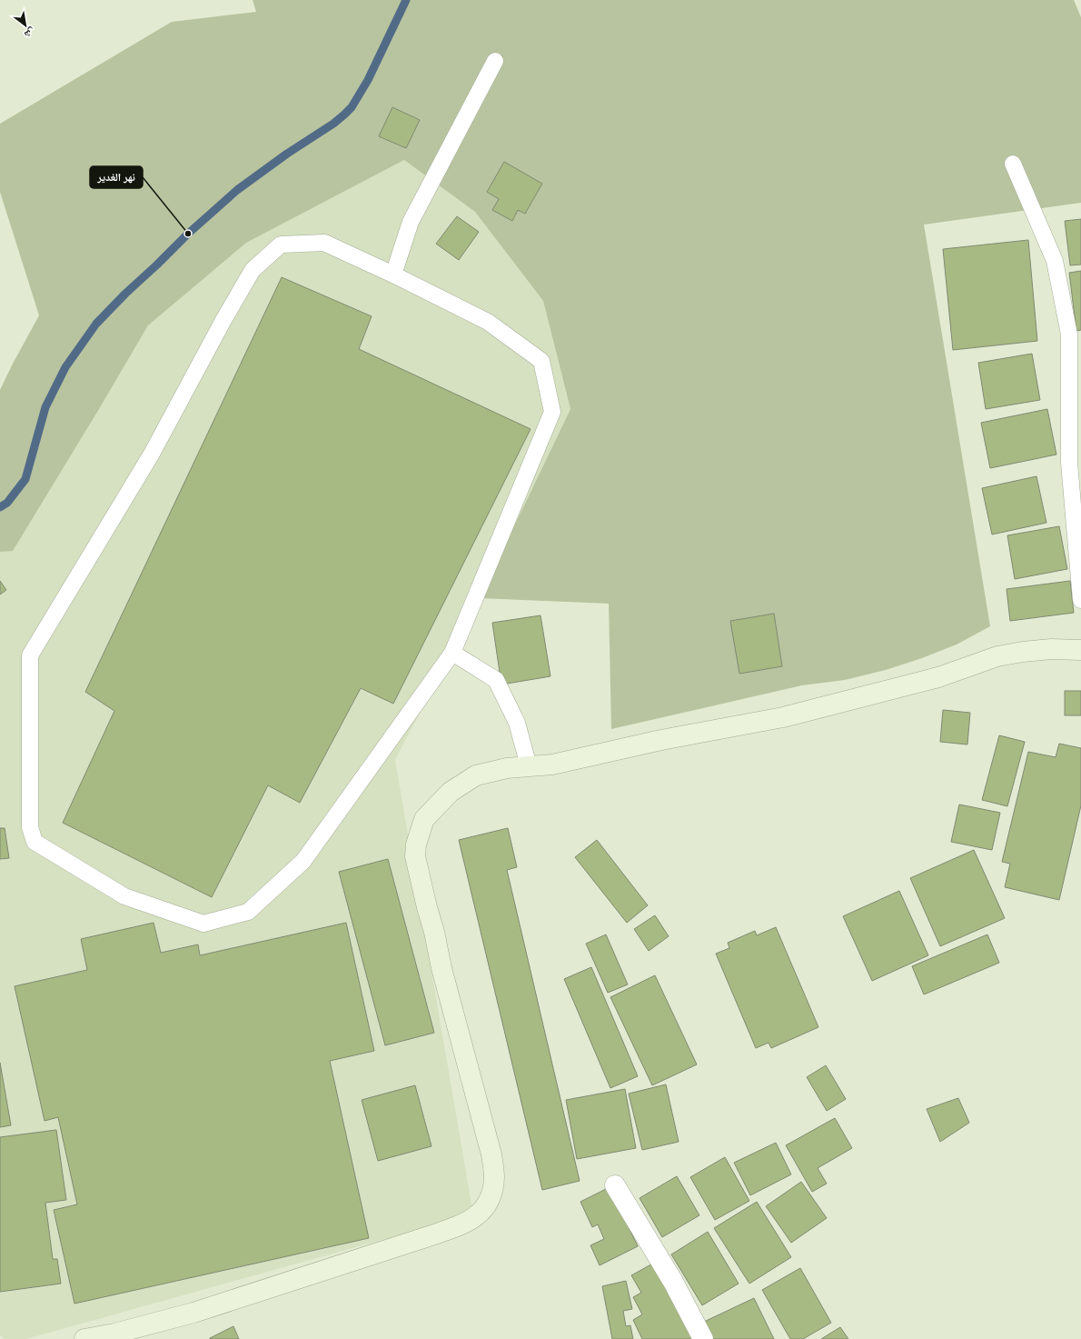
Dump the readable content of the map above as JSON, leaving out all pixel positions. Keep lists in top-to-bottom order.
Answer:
{
  "places": ["نهر الغدير"],
  "north": "bottom right"
}
